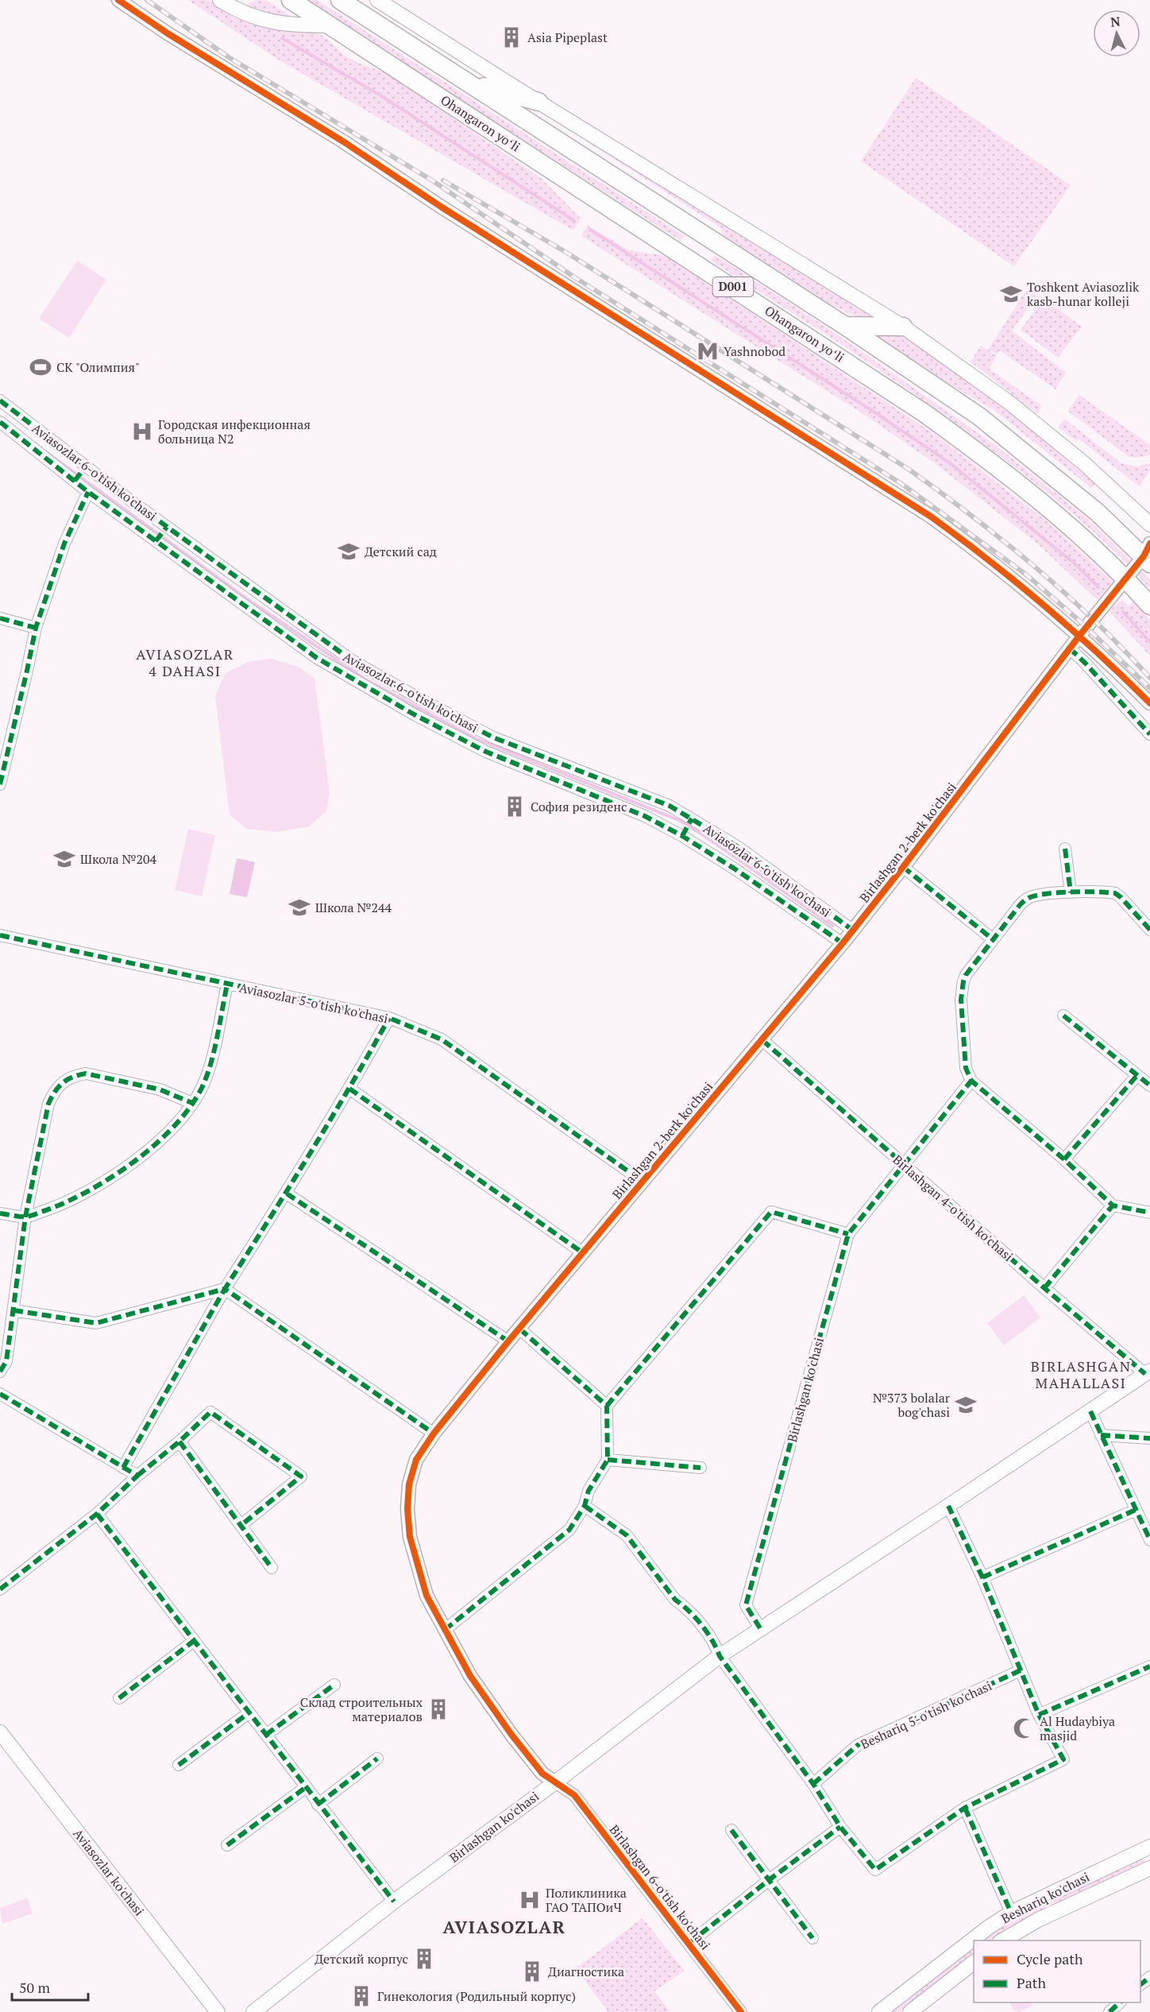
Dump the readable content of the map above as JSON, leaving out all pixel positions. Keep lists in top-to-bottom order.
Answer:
{
  "streets": {
    "highway": ["Ohangaron yoʻli", "D001"],
    "main road": ["Birlashgan ko'chasi", "Aviasozlar ko'chasi", "Beshariq ko'chasi"],
    "street": [
      "Aviasozlar 6-o'tish ko'chasi",
      "Birlashgan 2-berk ko'chasi",
      "Aviasozlar 5-o'tish ko'chasi",
      "Birlashgan 4-o'tish ko'chasi",
      "Beshariq 5-o'tish ko'chasi",
      "Birlashgan 6-o'tish ko'chasi"
    ]
  },
  "crossings": [
    ["Ohangaron yoʻli", "Birlashgan 2-berk ko'chasi"],
    ["D001", "Birlashgan 2-berk ko'chasi"],
    ["Aviasozlar 6-o'tish ko'chasi", "Birlashgan 2-berk ko'chasi"],
    ["Birlashgan 2-berk ko'chasi", "Aviasozlar 5-o'tish ko'chasi"],
    ["Birlashgan 2-berk ko'chasi", "Birlashgan 4-o'tish ko'chasi"],
    ["Birlashgan 2-berk ko'chasi", "Birlashgan ko'chasi"],
    ["Birlashgan 2-berk ko'chasi", "Birlashgan 6-o'tish ko'chasi"],
    ["Birlashgan 4-o'tish ko'chasi", "Birlashgan ko'chasi"],
    ["Birlashgan ko'chasi", "Birlashgan 6-o'tish ko'chasi"]
  ],
  "districts": ["AVIASOZLAR 4 DAHASI", "BIRLASHGAN MAHALLASI", "AVIASOZLAR"],
  "places": {
    "building": [
      "Asia Pipeplast",
      "София резиденс",
      "Склад строительных материалов",
      "Детский корпус",
      "Диагностика",
      "Гинекология (Родильный корпус)"
    ],
    "school or university": [
      "Toshkent Aviasozlik kasb-hunar kolleji",
      "Детский сад",
      "Школа №204",
      "Школа №244",
      "№373 bolalar bog'chasi"
    ],
    "metro station": ["Yashnobod"],
    "sports": ["СК \"Олимпия\""],
    "hospital": ["Городская инфекционная больница N2", "Поликлиника ГАО ТАПОиЧ"],
    "mosque": ["Al Hudaybiya masjid"]
  },
  "legend": ["Cycle path", "Path"],
  "scale_bar": "50 m",
  "north": "top"
}
